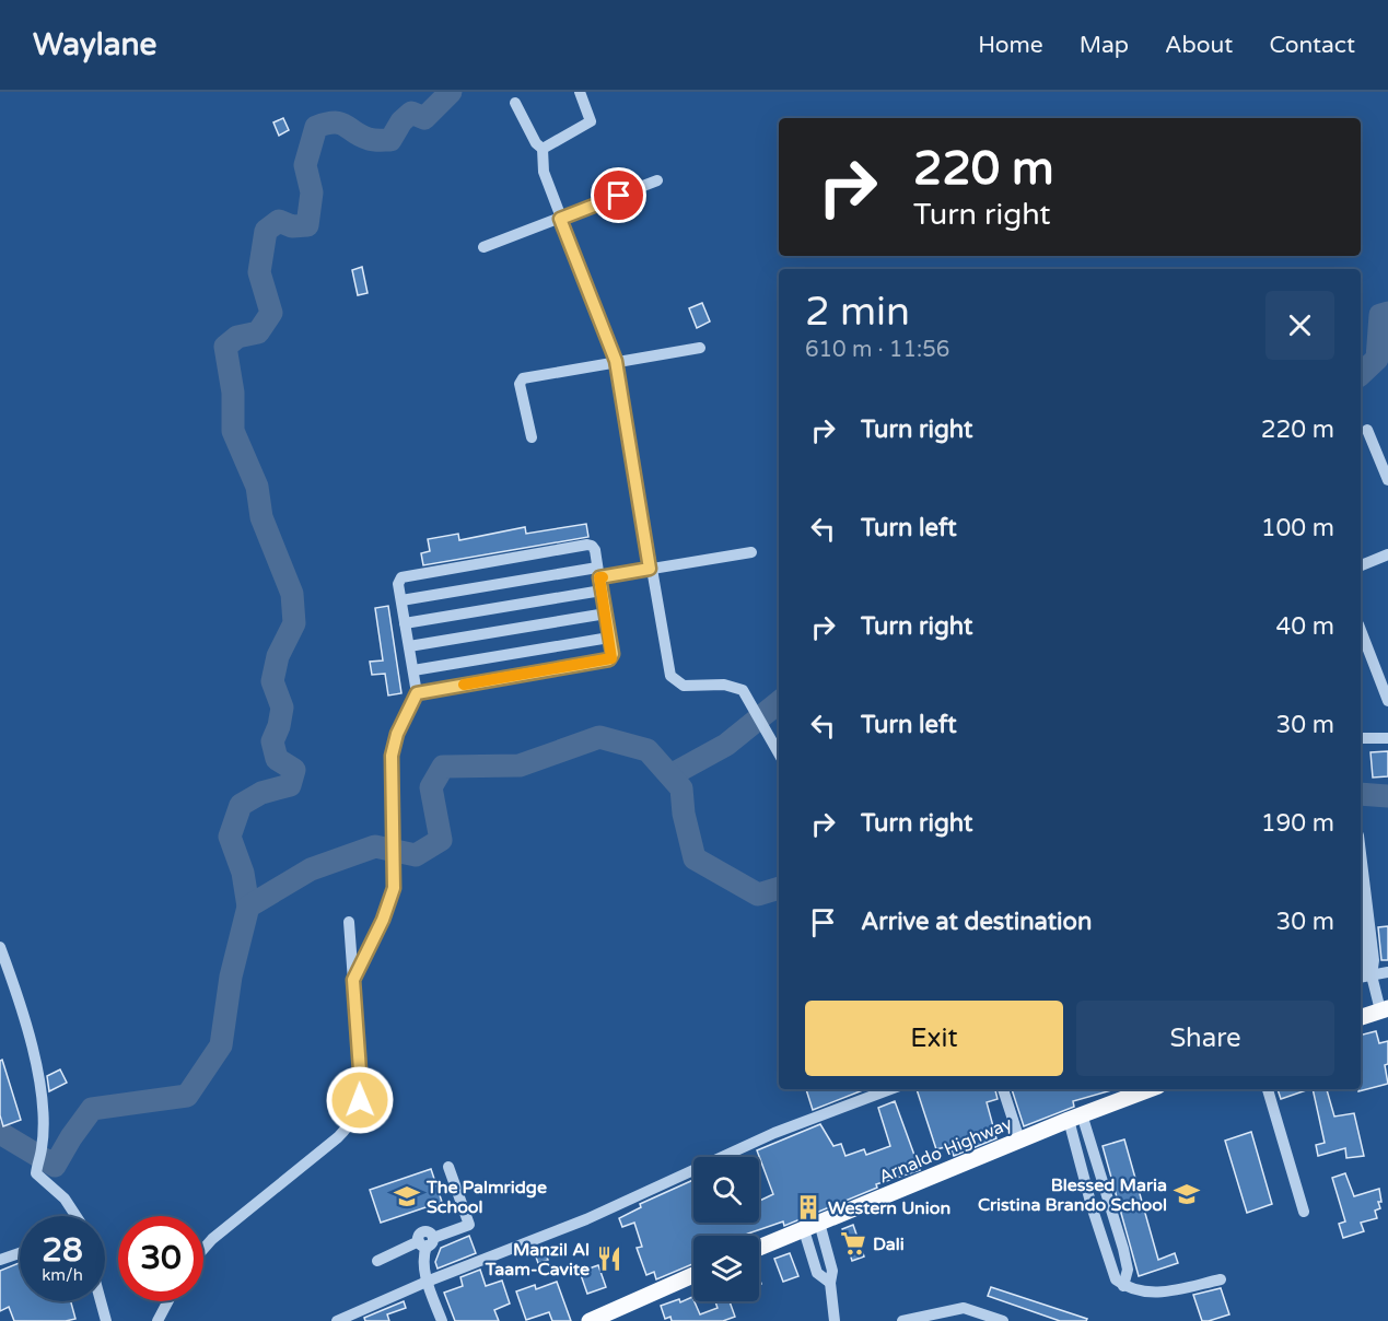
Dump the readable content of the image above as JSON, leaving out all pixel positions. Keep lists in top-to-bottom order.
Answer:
{
  "streets": {
    "main road": ["Arnaldo Highway"]
  },
  "places": {
    "school or university": ["Blessed Maria Cristina Brando School", "The Palmridge School"],
    "building": ["Western Union"],
    "supermarket": ["Dali"],
    "restaurant": ["Manzil Al Taam-Cavite"]
  },
  "page": {
    "header": "Waylane",
    "nav": [
      "Home",
      "Map",
      "About",
      "Contact"
    ],
    "turn": ["220 m", "Turn right"],
    "heading": ["2 min", "610 m · 11:56"],
    "list": [
      {
        "name": "Turn right",
        "value": "220 m"
      },
      {
        "name": "Turn left",
        "value": "100 m"
      },
      {
        "name": "Turn right",
        "value": "40 m"
      },
      {
        "name": "Turn left",
        "value": "30 m"
      },
      {
        "name": "Turn right",
        "value": "190 m"
      },
      {
        "name": "Arrive at destination",
        "value": "30 m"
      }
    ],
    "buttons": ["Exit", "Share"],
    "speed": "28 km/h",
    "limit": "30"
  }
}
